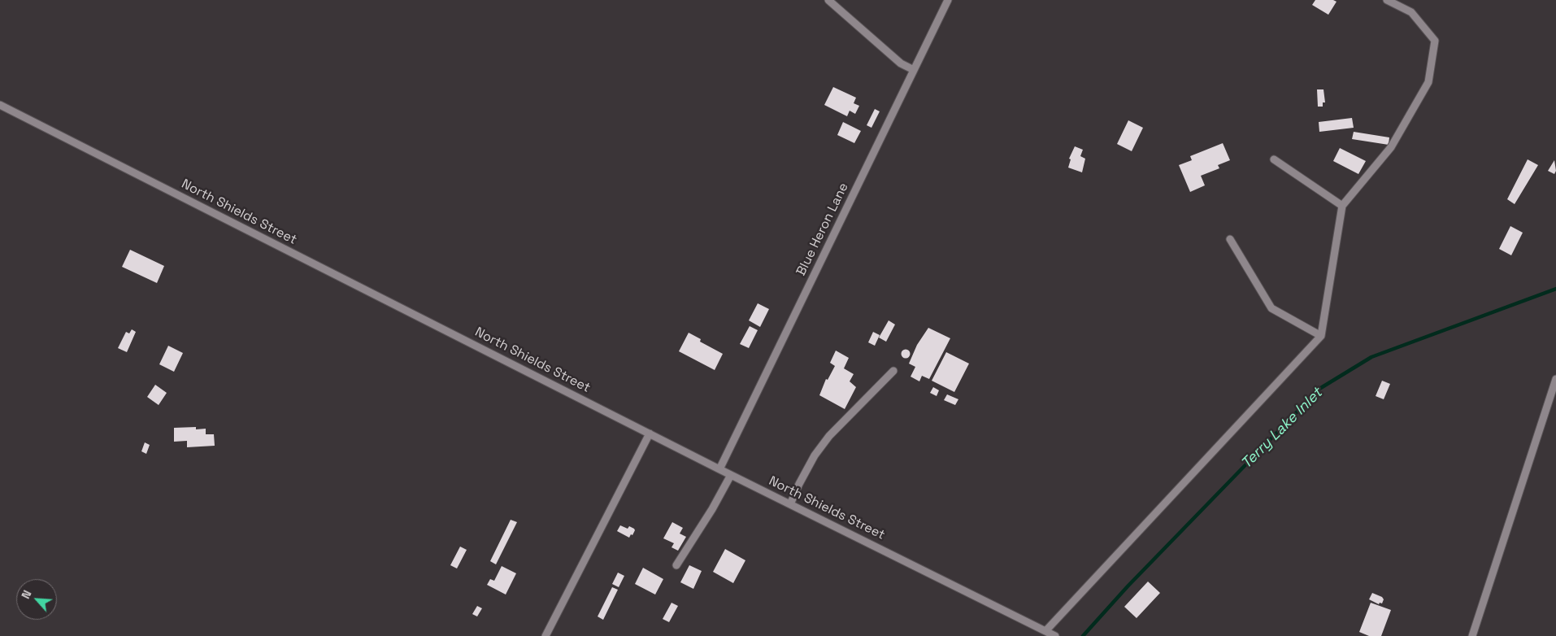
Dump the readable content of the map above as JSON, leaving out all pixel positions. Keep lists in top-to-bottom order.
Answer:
{
  "streets": {
    "street": ["North Shields Street", "Blue Heron Lane"]
  },
  "crossings": [
    ["North Shields Street", "Blue Heron Lane"]
  ],
  "water": ["Terry Lake Inlet"],
  "north": "top left"
}
